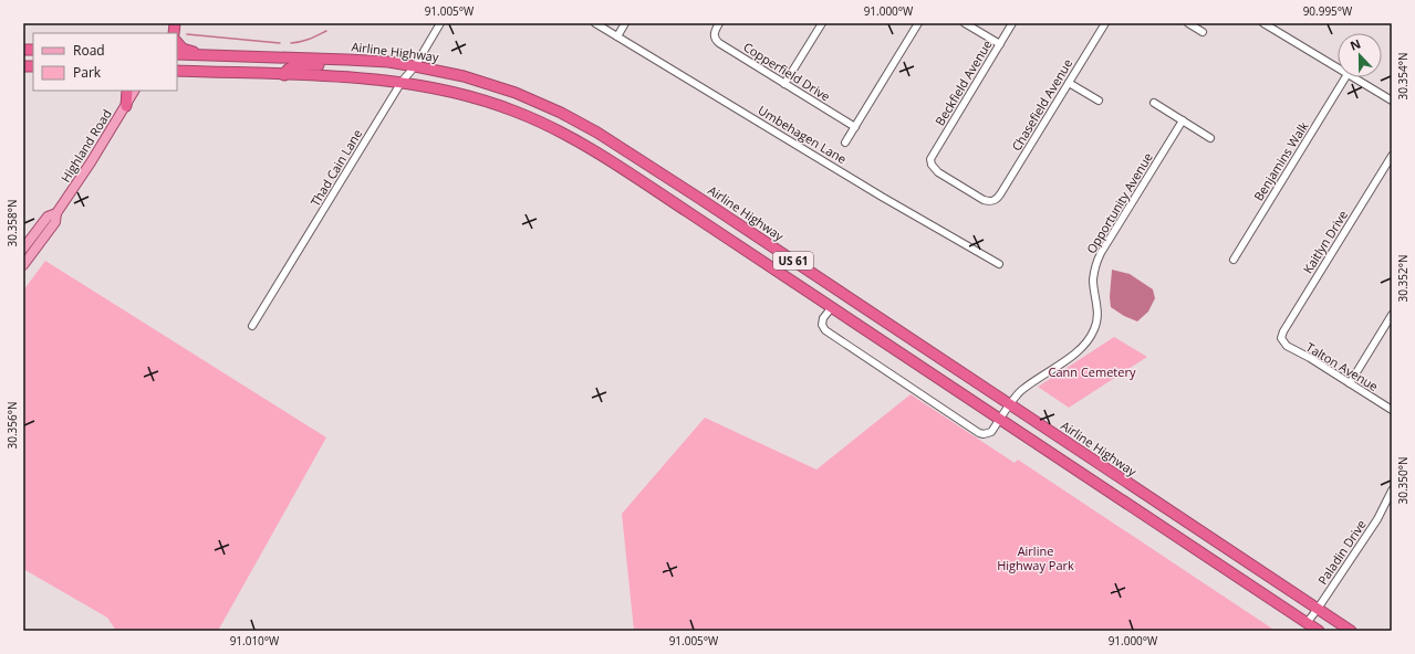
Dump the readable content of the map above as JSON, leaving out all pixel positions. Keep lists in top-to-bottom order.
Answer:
{
  "streets": {
    "highway": ["Airline Highway", "US 61"],
    "main road": ["Highland Road"],
    "street": [
      "Copperfield Drive",
      "Beckfield Avenue",
      "Chasefield Avenue",
      "Umbehagen Lane",
      "Benjamins Walk",
      "Thad Cain Lane",
      "Opportunity Avenue",
      "Kaitlyn Drive",
      "Talton Avenue",
      "Paladin Drive"
    ]
  },
  "crossings": [
    ["Airline Highway", "Thad Cain Lane"],
    ["Airline Highway", "Opportunity Avenue"],
    ["Airline Highway", "Paladin Drive"],
    ["Beckfield Avenue", "Chasefield Avenue"],
    ["Thad Cain Lane", "US 61"],
    ["Opportunity Avenue", "US 61"],
    ["Kaitlyn Drive", "Talton Avenue"],
    ["US 61", "Paladin Drive"]
  ],
  "parks": ["Cann Cemetery", "Airline Highway Park"],
  "legend": ["Road", "Park"],
  "north": "top",
  "coordinates": [
    "91.005°W",
    "91.000°W",
    "90.995°W",
    "30.354°N",
    "30.358°N",
    "30.352°N",
    "30.356°N",
    "30.350°N",
    "91.010°W"
  ]
}
